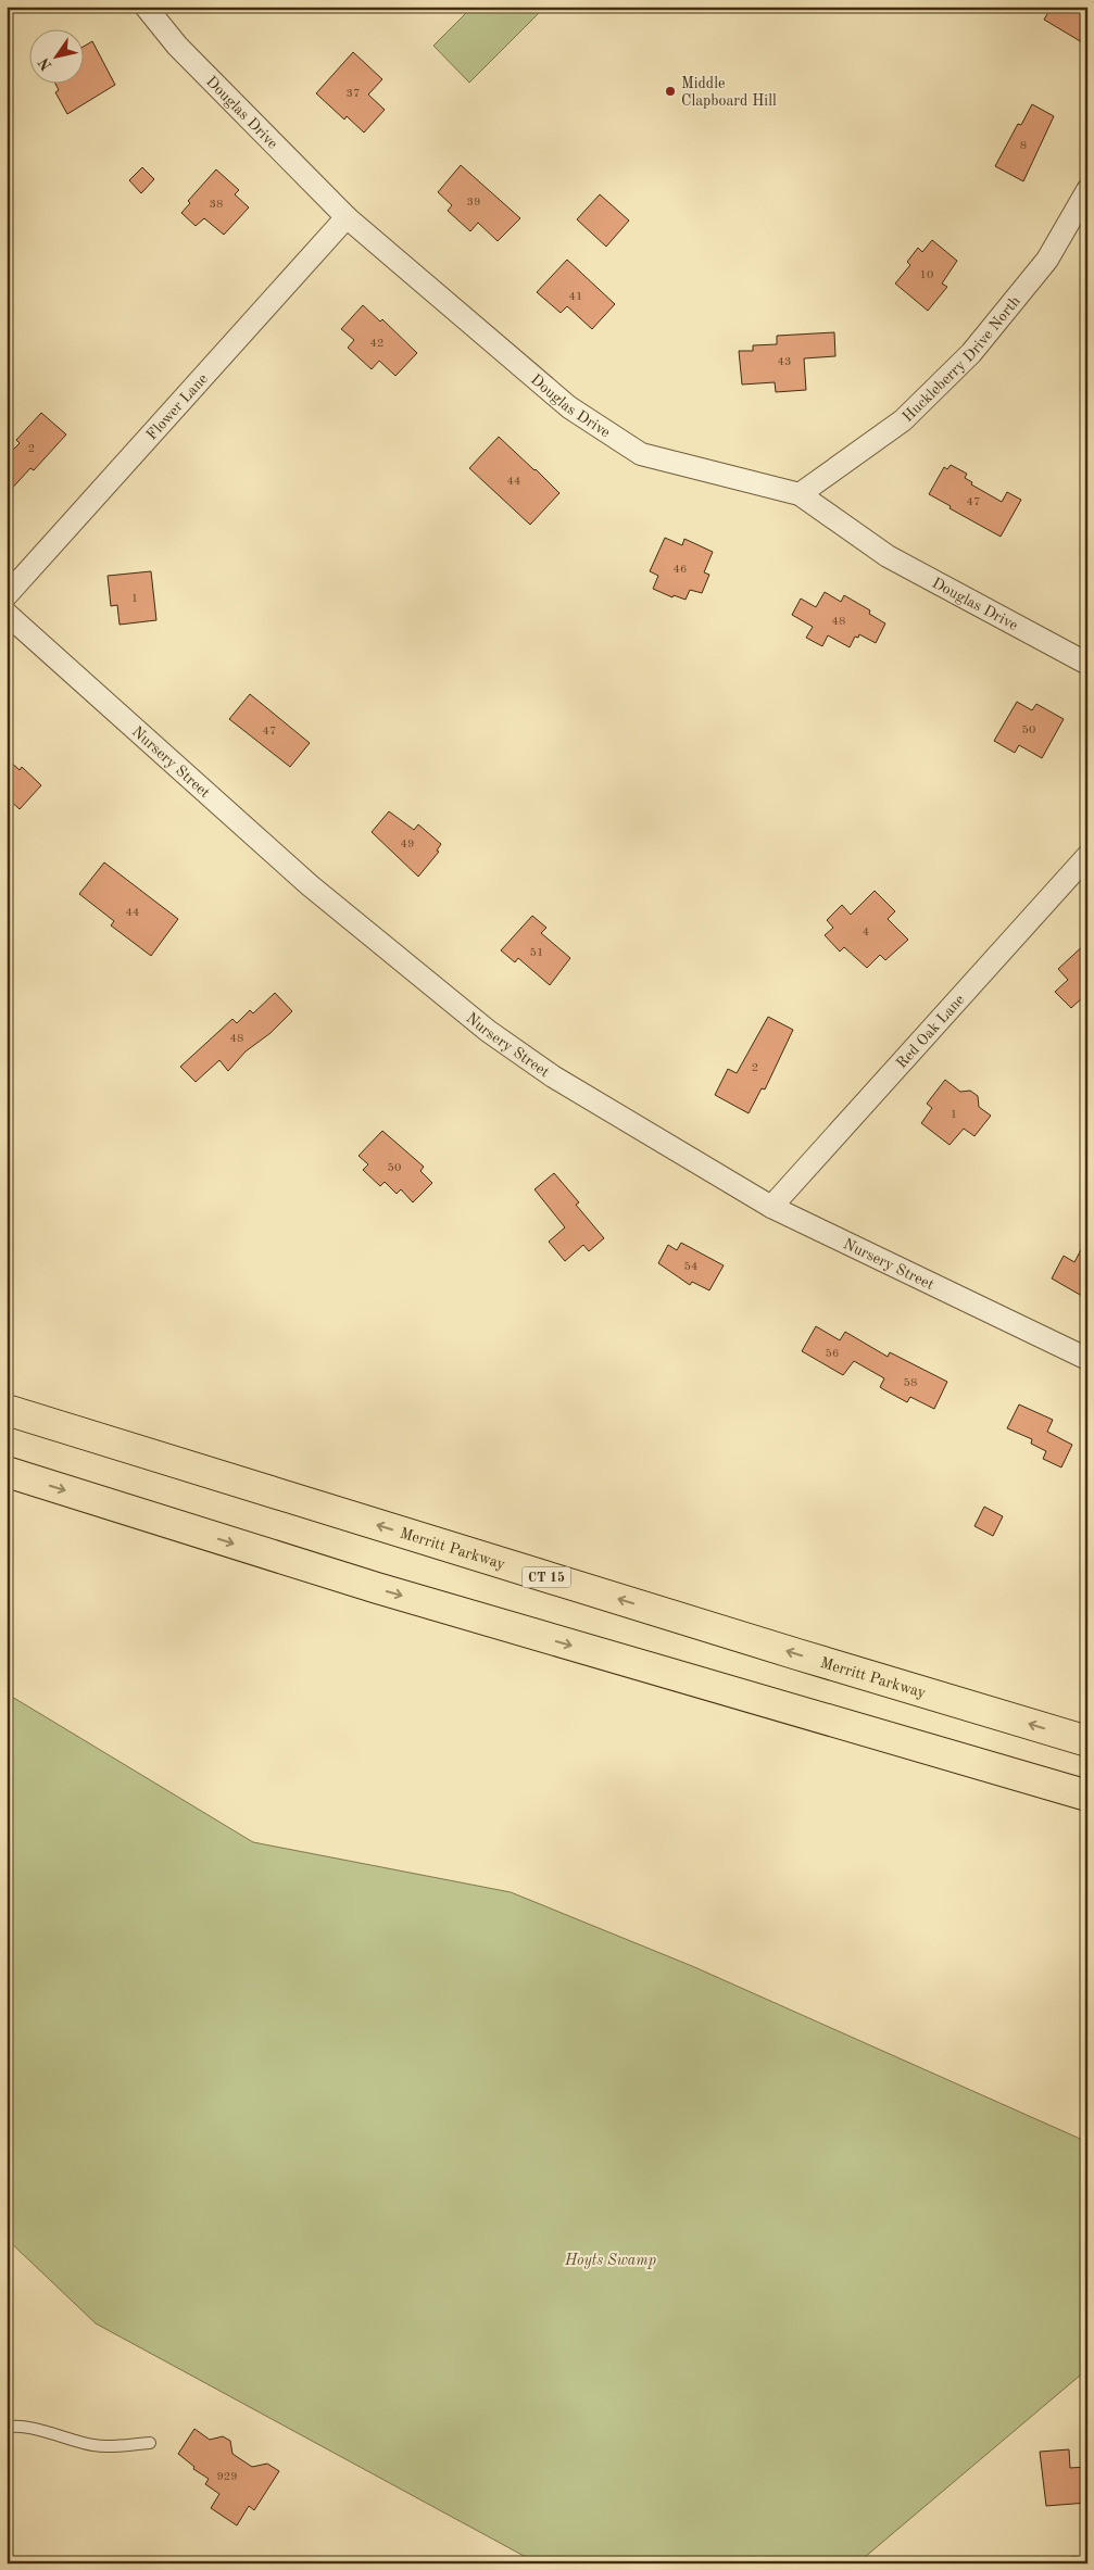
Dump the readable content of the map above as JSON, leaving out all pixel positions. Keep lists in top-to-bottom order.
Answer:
{
  "streets": {
    "highway": ["Merritt Parkway", "CT 15"],
    "street": [
      "Douglas Drive",
      "Huckleberry Drive North",
      "Flower Lane",
      "Nursery Street",
      "Red Oak Lane"
    ]
  },
  "crossings": [
    ["Douglas Drive", "Huckleberry Drive North"],
    ["Douglas Drive", "Flower Lane"],
    ["Nursery Street", "Red Oak Lane"]
  ],
  "parks": ["Hoyts Swamp"],
  "places": ["Middle Clapboard Hill"],
  "house_numbers": [
    "37",
    "8",
    "39",
    "38",
    "10",
    "41",
    "42",
    "43",
    "2",
    "44",
    "47",
    "46",
    "1",
    "48",
    "50",
    "47",
    "49",
    "44",
    "4",
    "51",
    "48",
    "2",
    "1",
    "50",
    "54",
    "56",
    "58",
    "929"
  ],
  "north": "bottom left"
}
